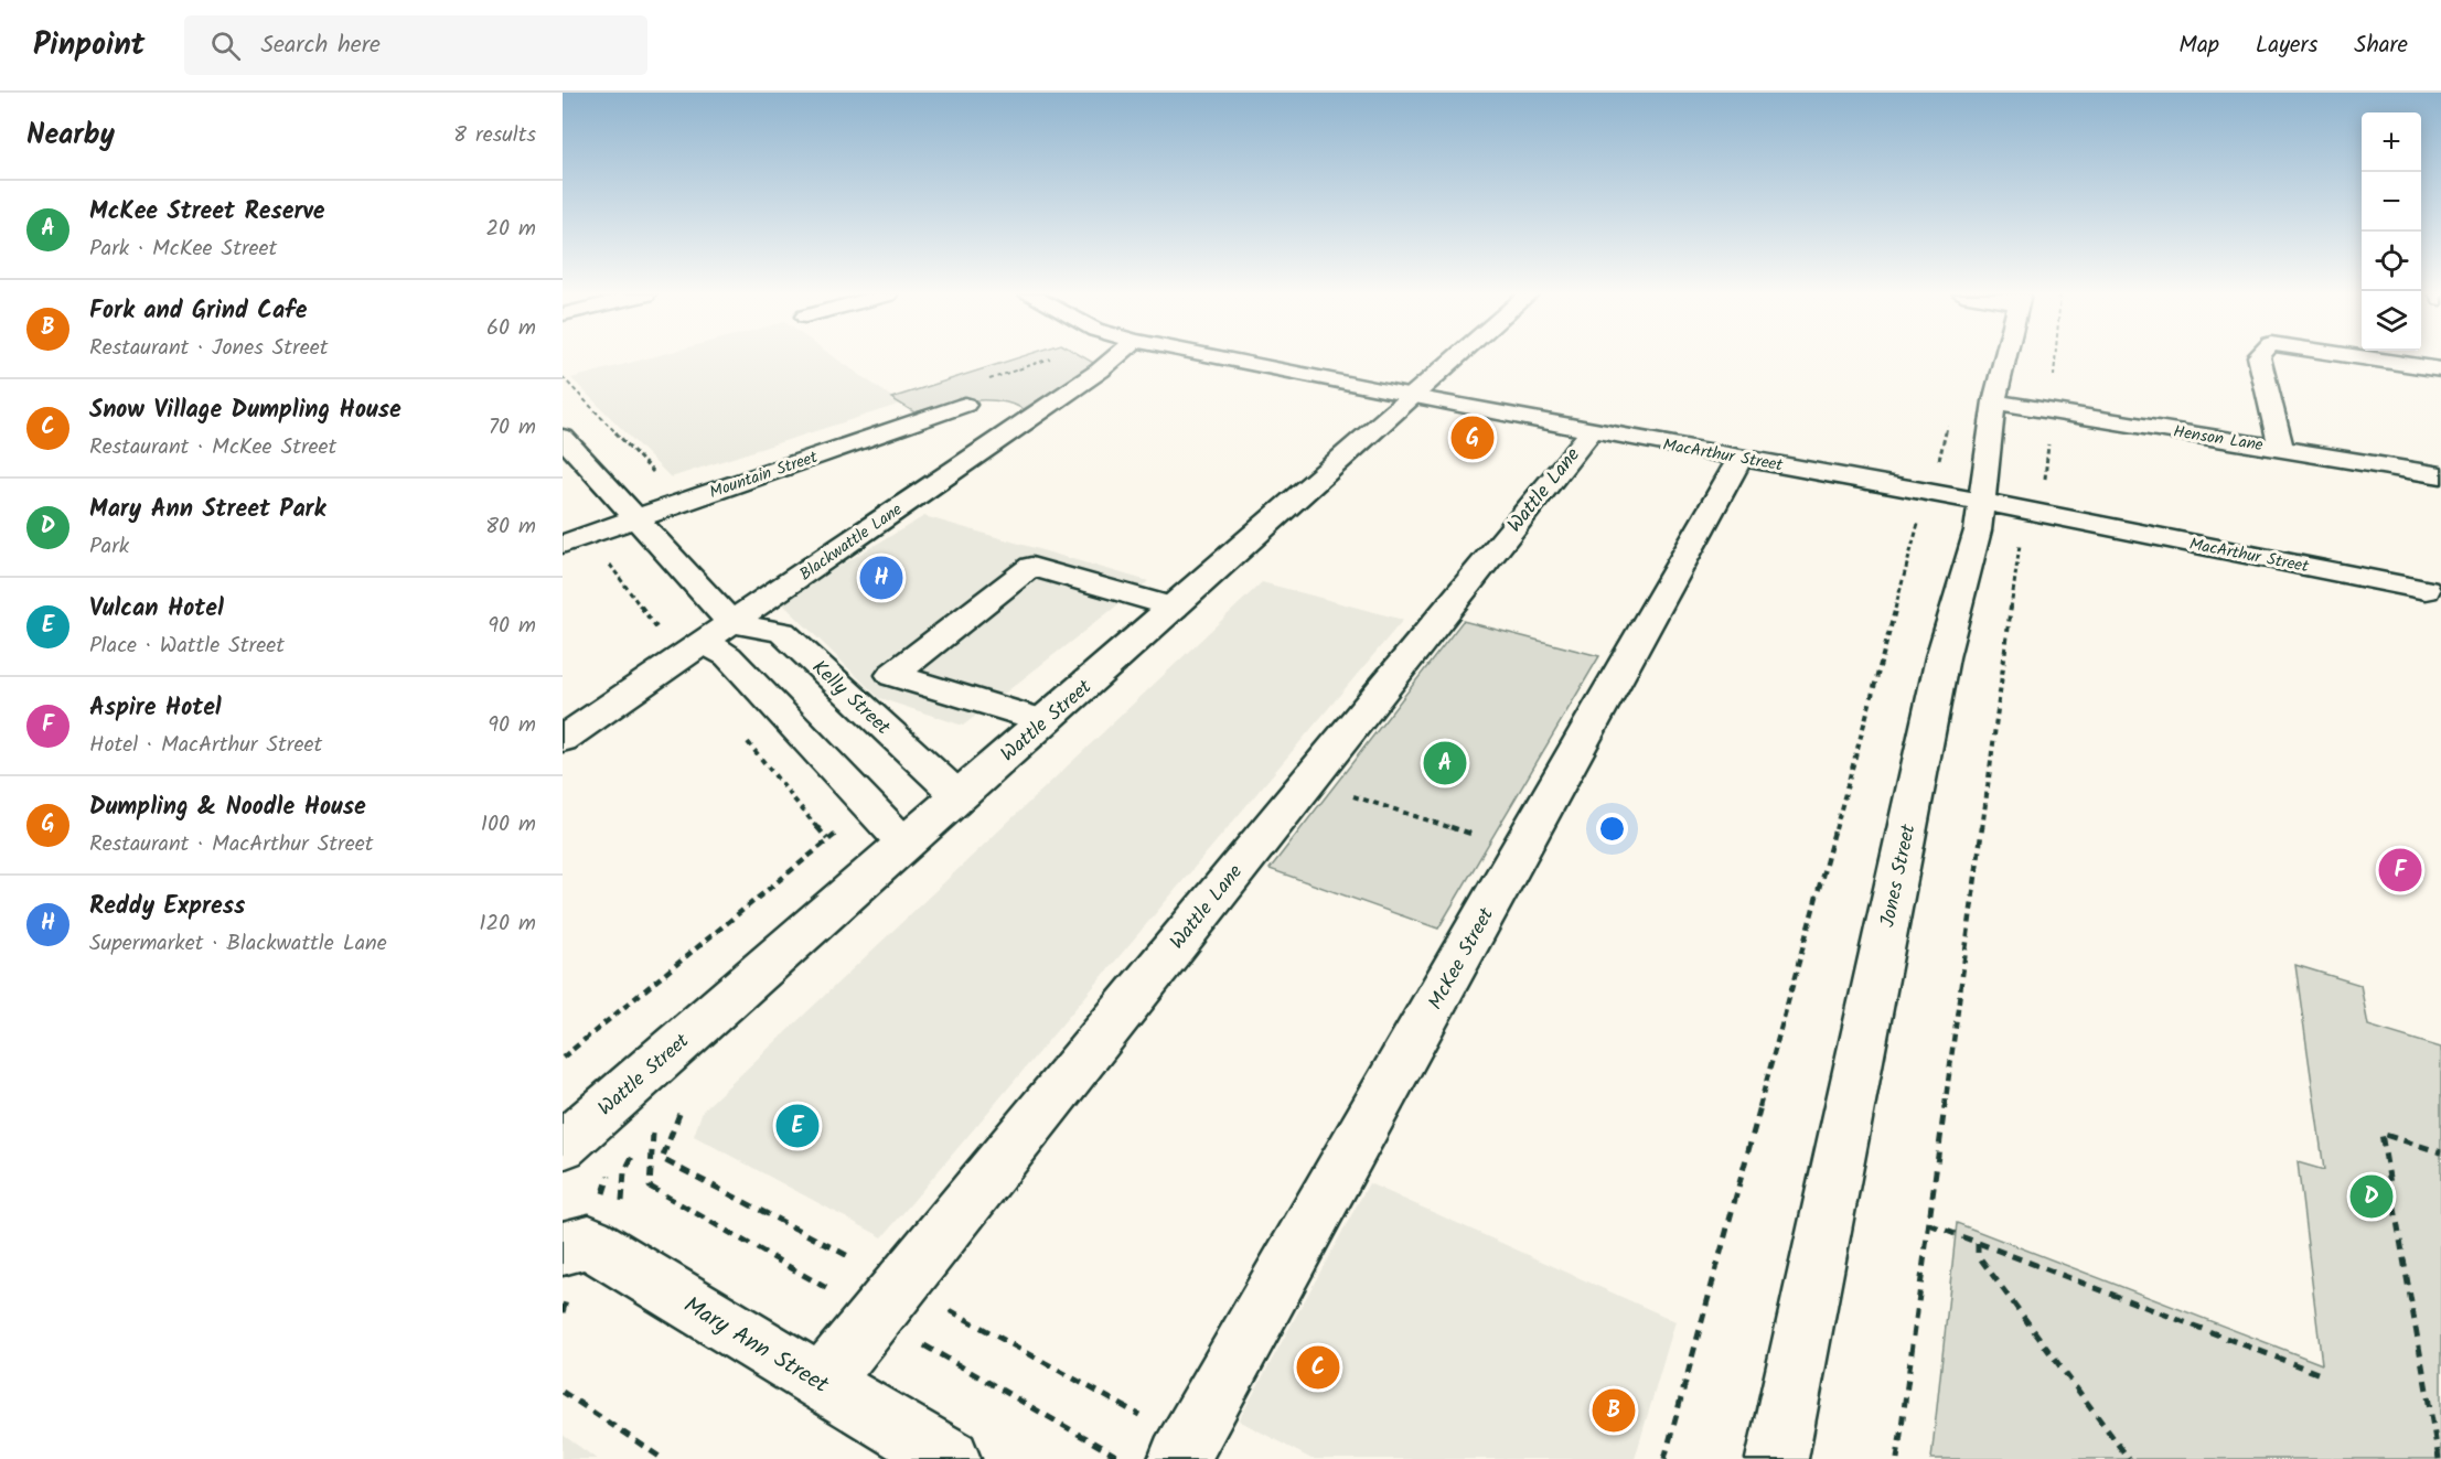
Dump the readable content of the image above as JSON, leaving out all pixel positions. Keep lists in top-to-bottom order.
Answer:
{
  "streets": {
    "street": [
      "Henson Lane",
      "MacArthur Street",
      "Mountain Street",
      "Wattle Lane",
      "Blackwattle Lane",
      "Kelly Street",
      "Wattle Street",
      "Jones Street",
      "McKee Street",
      "Mary Ann Street"
    ]
  },
  "crossings": [
    ["Henson Lane", "Jones Street"],
    ["MacArthur Street", "Wattle Lane"],
    ["MacArthur Street", "Wattle Street"],
    ["MacArthur Street", "Jones Street"],
    ["MacArthur Street", "McKee Street"],
    ["Wattle Lane", "Mary Ann Street"],
    ["Blackwattle Lane", "Kelly Street"],
    ["Kelly Street", "Wattle Street"]
  ],
  "page": {
    "header": "Pinpoint",
    "search": "Search here",
    "nav": ["Map", "Layers", "Share"],
    "heading": ["Nearby", "8 results"],
    "map_buttons": ["+", "−"],
    "list": [
      {
        "mark": "A",
        "name": "McKee Street Reserve",
        "note": "Park · McKee Street",
        "value": "20 m"
      },
      {
        "mark": "B",
        "name": "Fork and Grind Cafe",
        "note": "Restaurant · Jones Street",
        "value": "60 m"
      },
      {
        "mark": "C",
        "name": "Snow Village Dumpling House",
        "note": "Restaurant · McKee Street",
        "value": "70 m"
      },
      {
        "mark": "D",
        "name": "Mary Ann Street Park",
        "note": "Park",
        "value": "80 m"
      },
      {
        "mark": "E",
        "name": "Vulcan Hotel",
        "note": "Place · Wattle Street",
        "value": "90 m"
      },
      {
        "mark": "F",
        "name": "Aspire Hotel",
        "note": "Hotel · MacArthur Street",
        "value": "90 m"
      },
      {
        "mark": "G",
        "name": "Dumpling & Noodle House",
        "note": "Restaurant · MacArthur Street",
        "value": "100 m"
      },
      {
        "mark": "H",
        "name": "Reddy Express",
        "note": "Supermarket · Blackwattle Lane",
        "value": "120 m"
      }
    ],
    "pins": [
      "G",
      "H",
      "A",
      "F",
      "E",
      "D",
      "C",
      "B"
    ]
  }
}
